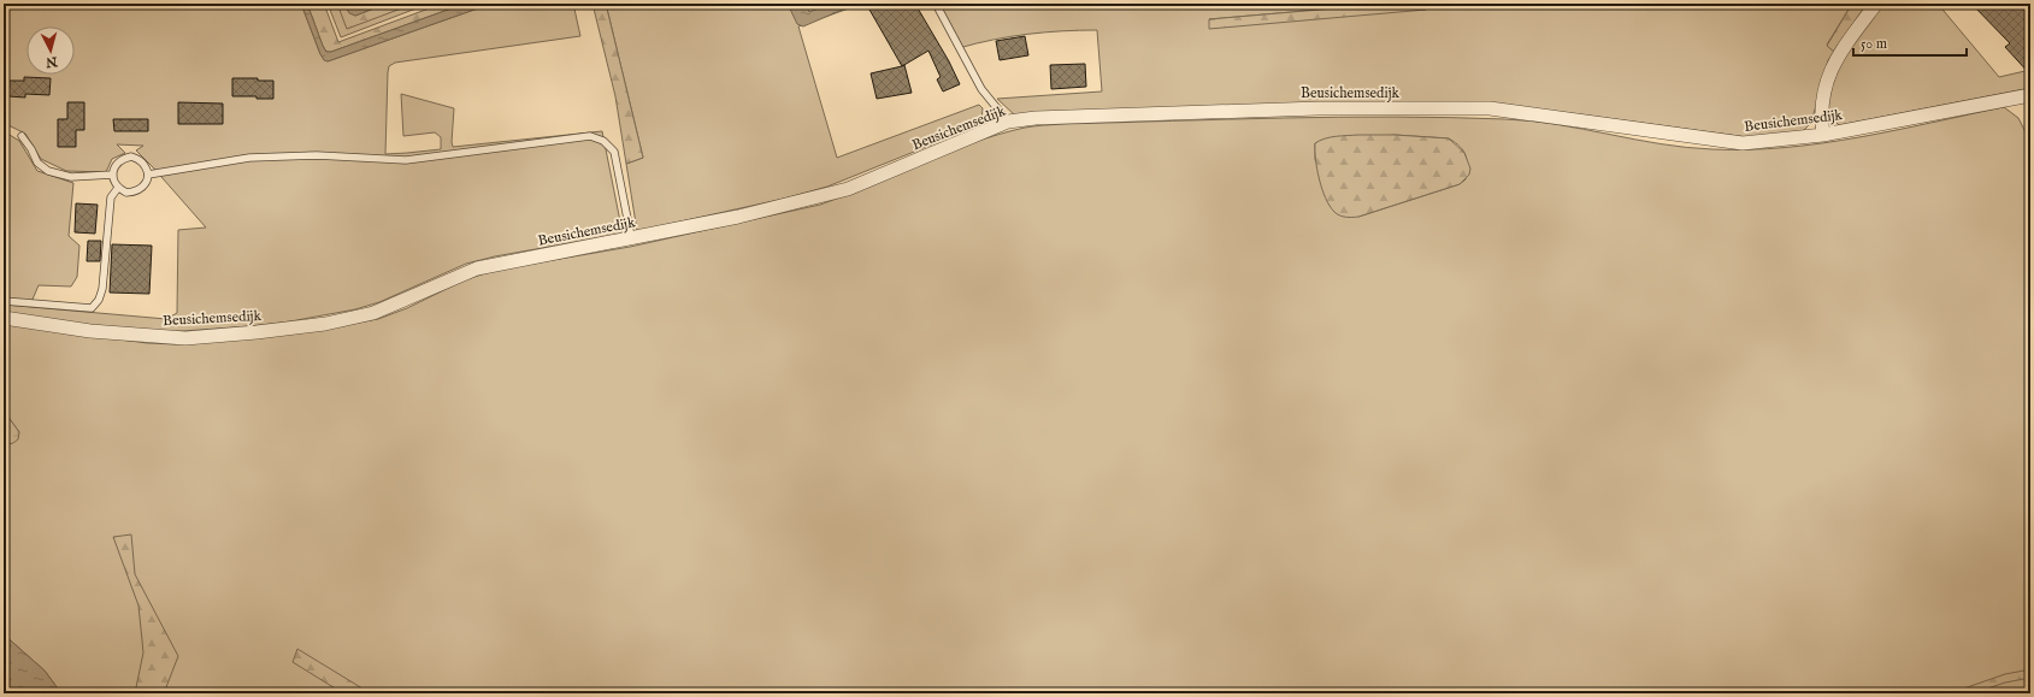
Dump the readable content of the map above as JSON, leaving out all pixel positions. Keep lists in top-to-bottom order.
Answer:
{
  "streets": {
    "street": ["Beusichemsedijk"]
  },
  "scale_bar": "50 m",
  "north": "bottom"
}
